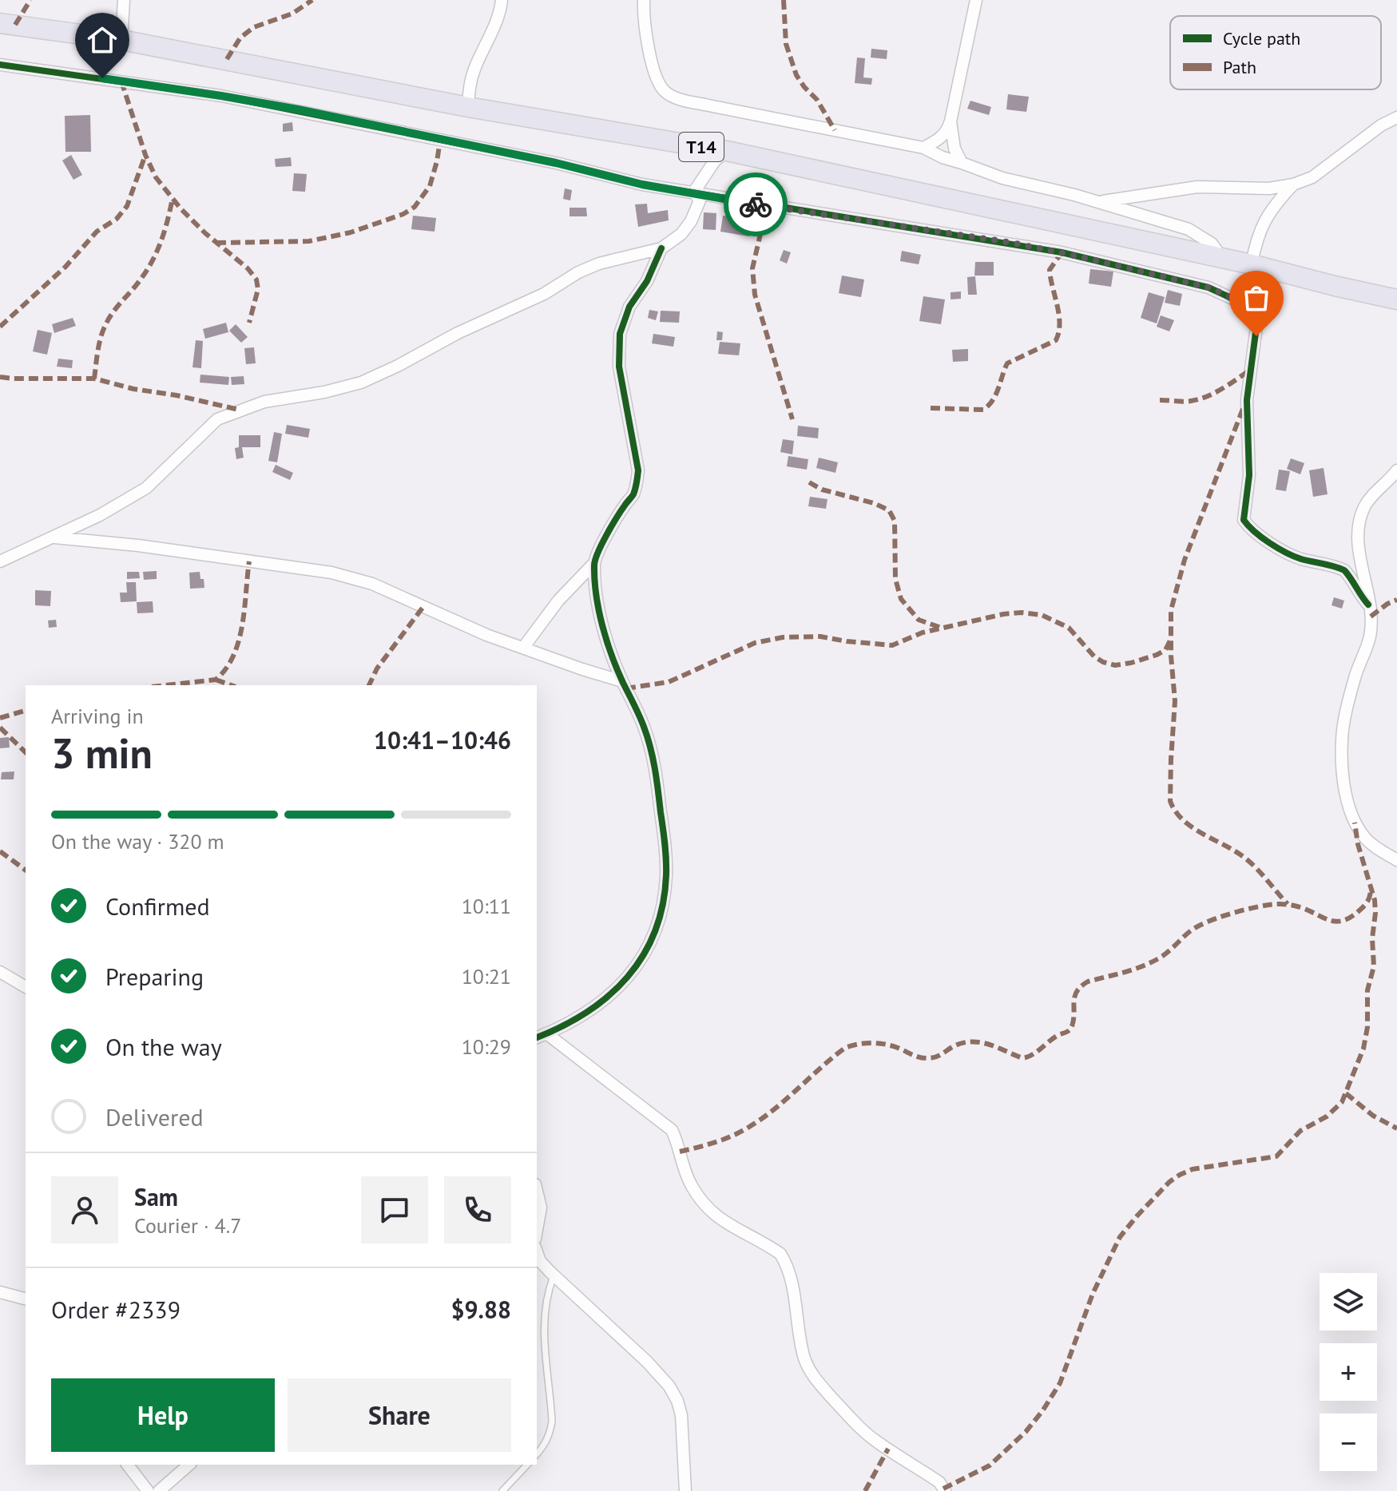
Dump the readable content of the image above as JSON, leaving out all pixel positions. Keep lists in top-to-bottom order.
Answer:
{
  "streets": {
    "highway": ["T14"]
  },
  "legend": ["Cycle path", "Path"],
  "page": {
    "heading": ["3 min", "Arriving in", "10:41–10:46"],
    "panel": [
      "Sam",
      "Courier · 4.7",
      "Order #2339",
      "$9.88"
    ],
    "bar": "On the way · 320 m",
    "list": [
      ["Confirmed", "10:11"],
      ["Preparing", "10:21"],
      ["On the way", "10:29"],
      "Delivered"
    ],
    "map_buttons": ["+", "−"],
    "buttons": ["Help", "Share"]
  }
}
